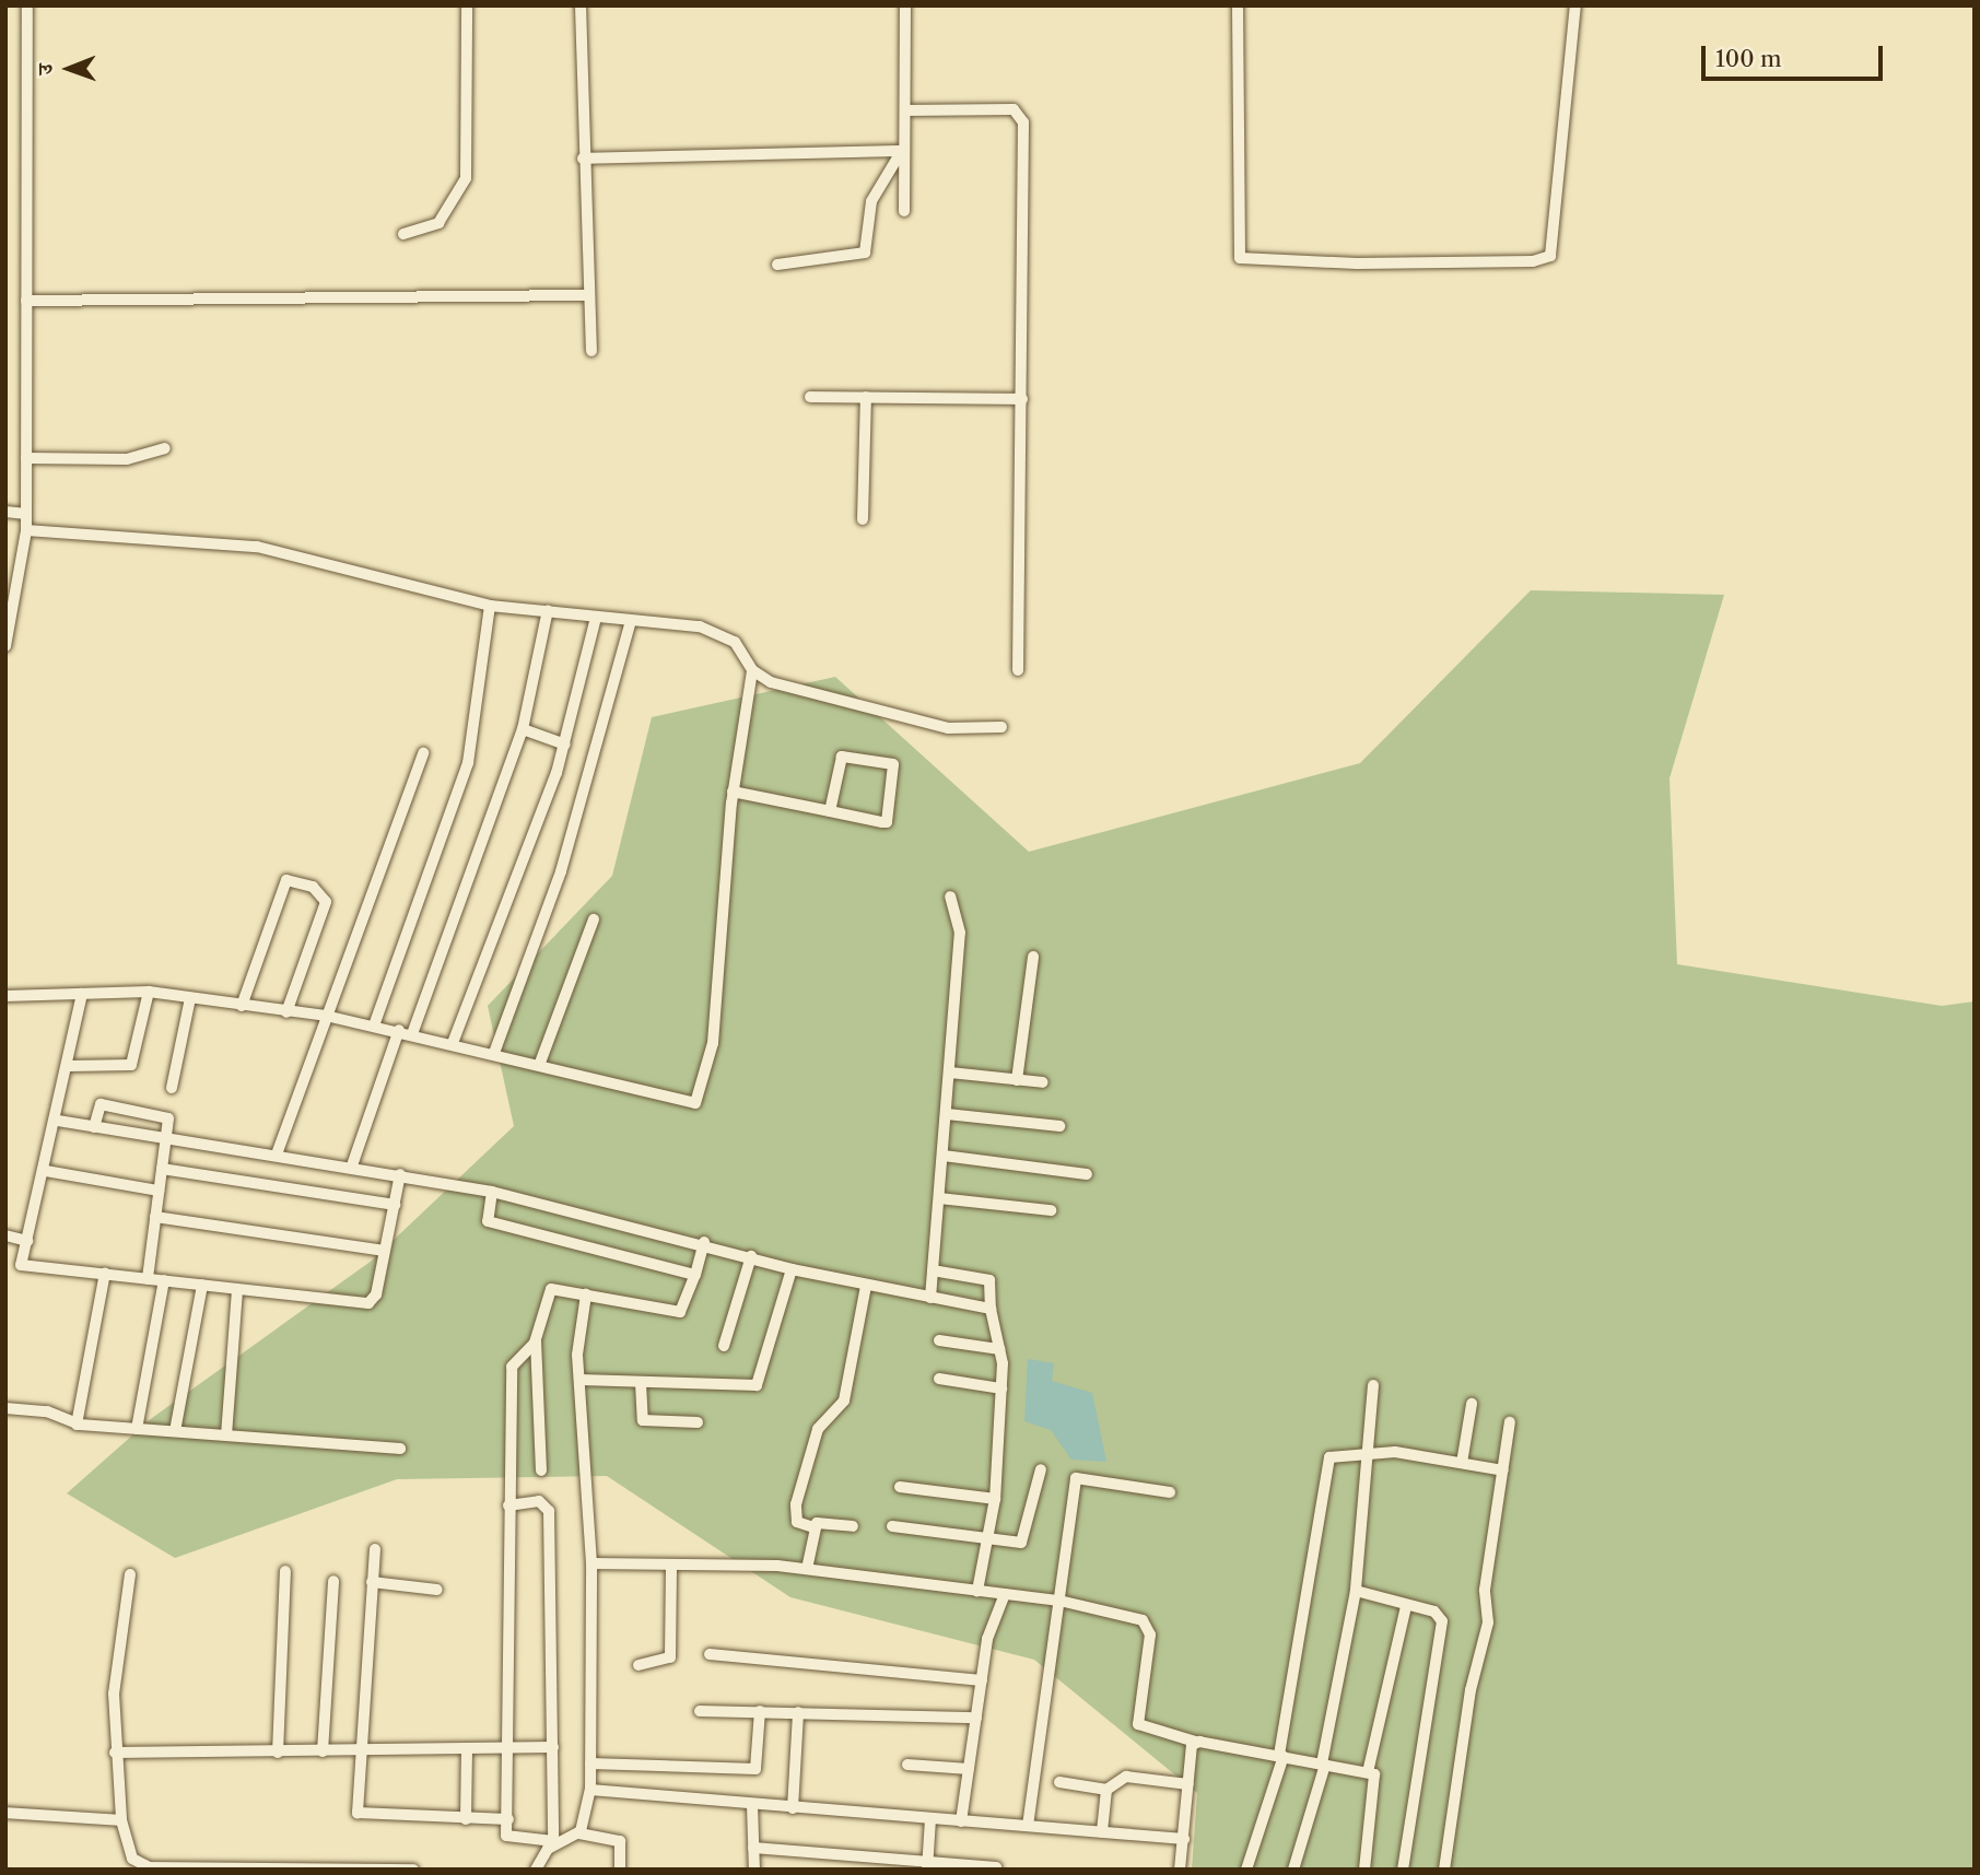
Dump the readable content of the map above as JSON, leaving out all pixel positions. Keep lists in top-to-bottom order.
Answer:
{
  "scale_bar": "100 m",
  "north": "left"
}
